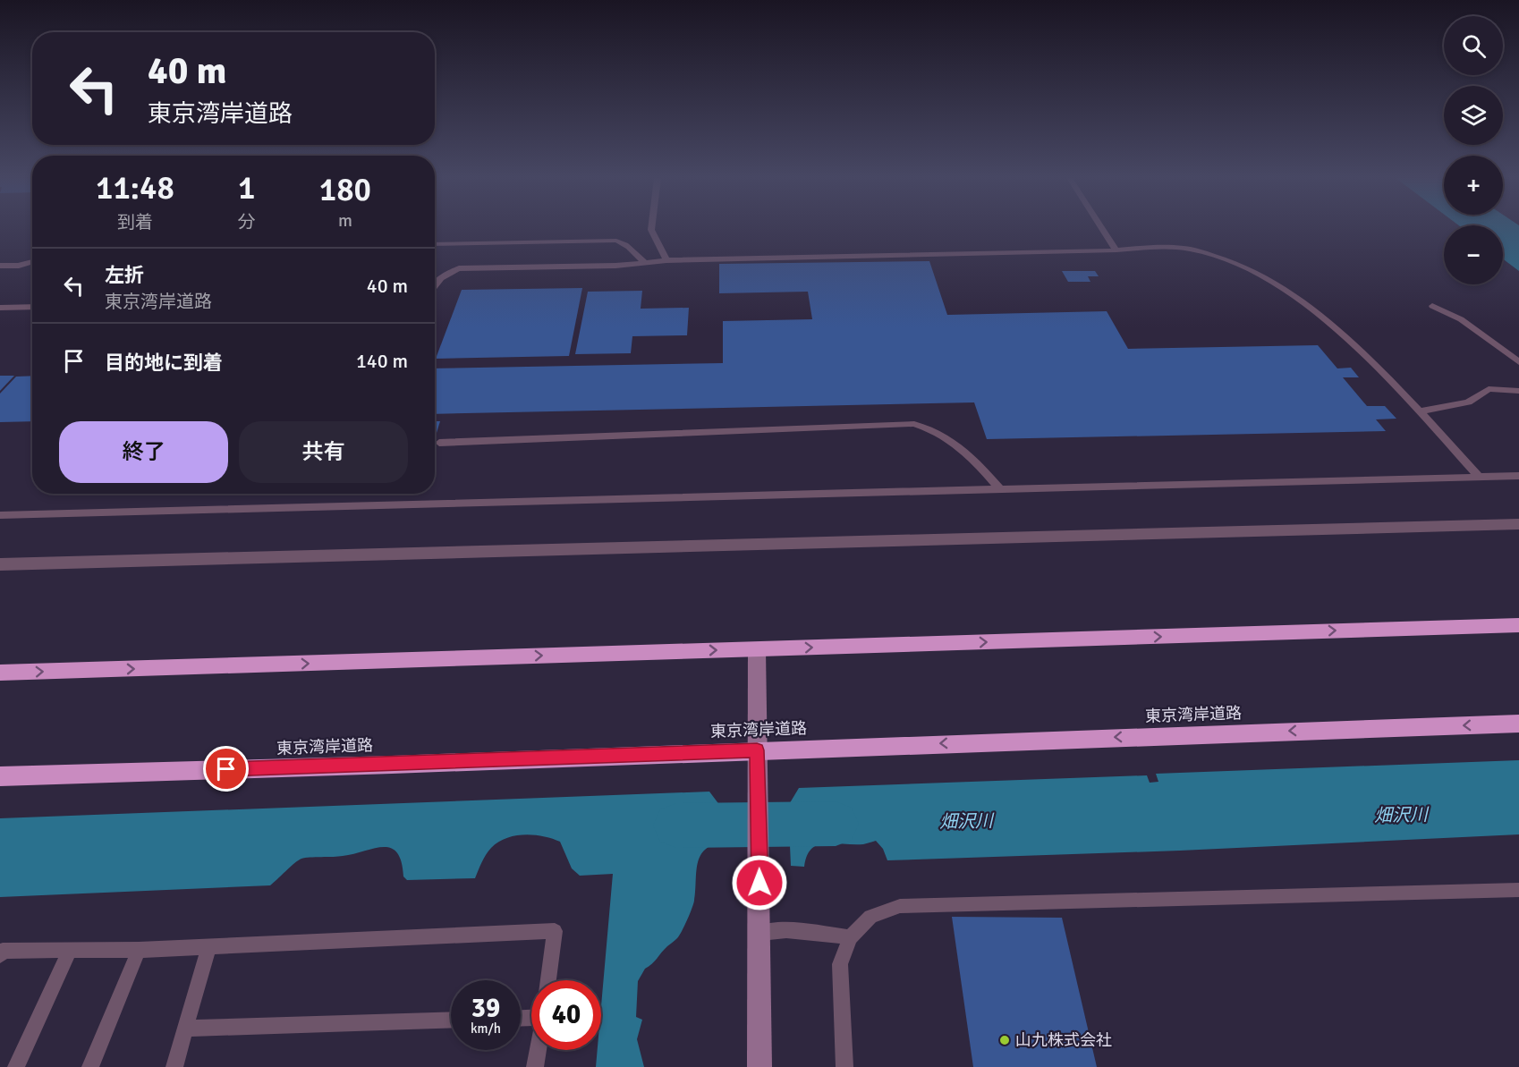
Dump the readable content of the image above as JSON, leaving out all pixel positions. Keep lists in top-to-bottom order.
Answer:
{
  "streets": {
    "highway": ["東京湾岸道路"]
  },
  "water": ["畑沢川"],
  "places": ["山九株式会社"],
  "page": {
    "map_buttons": ["+", "−"],
    "turn": ["40 m", "東京湾岸道路"],
    "eta": [
      "11:48",
      "到着",
      "1",
      "分",
      "180",
      "m"
    ],
    "list": [
      {
        "name": "左折",
        "note": "東京湾岸道路",
        "value": "40 m"
      },
      {
        "name": "目的地に到着",
        "value": "140 m"
      }
    ],
    "buttons": ["終了", "共有"],
    "speed": "39 km/h",
    "limit": "40"
  }
}
